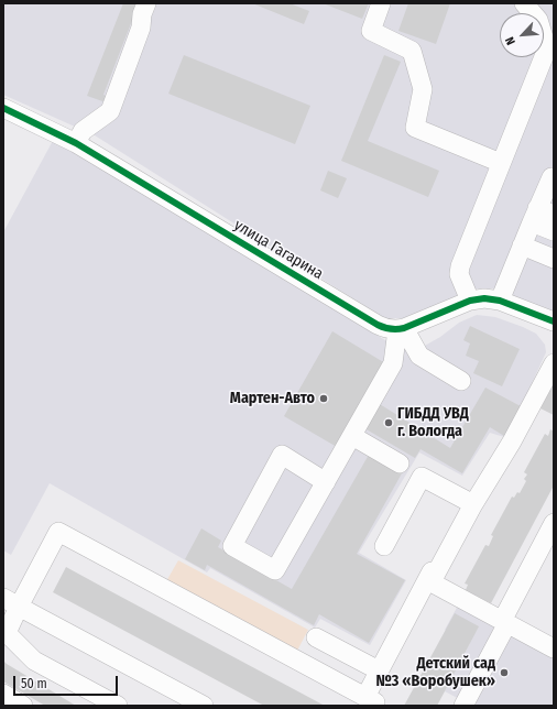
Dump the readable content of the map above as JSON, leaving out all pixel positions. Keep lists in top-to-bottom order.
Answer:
{
  "streets": {
    "street": ["улица Гагарина"]
  },
  "places": ["Мартен-Авто", "ГИБДД УВД г. Вологда", "Детский сад №3 «Воробушек»"],
  "scale_bar": "50 m",
  "north": "bottom left"
}
